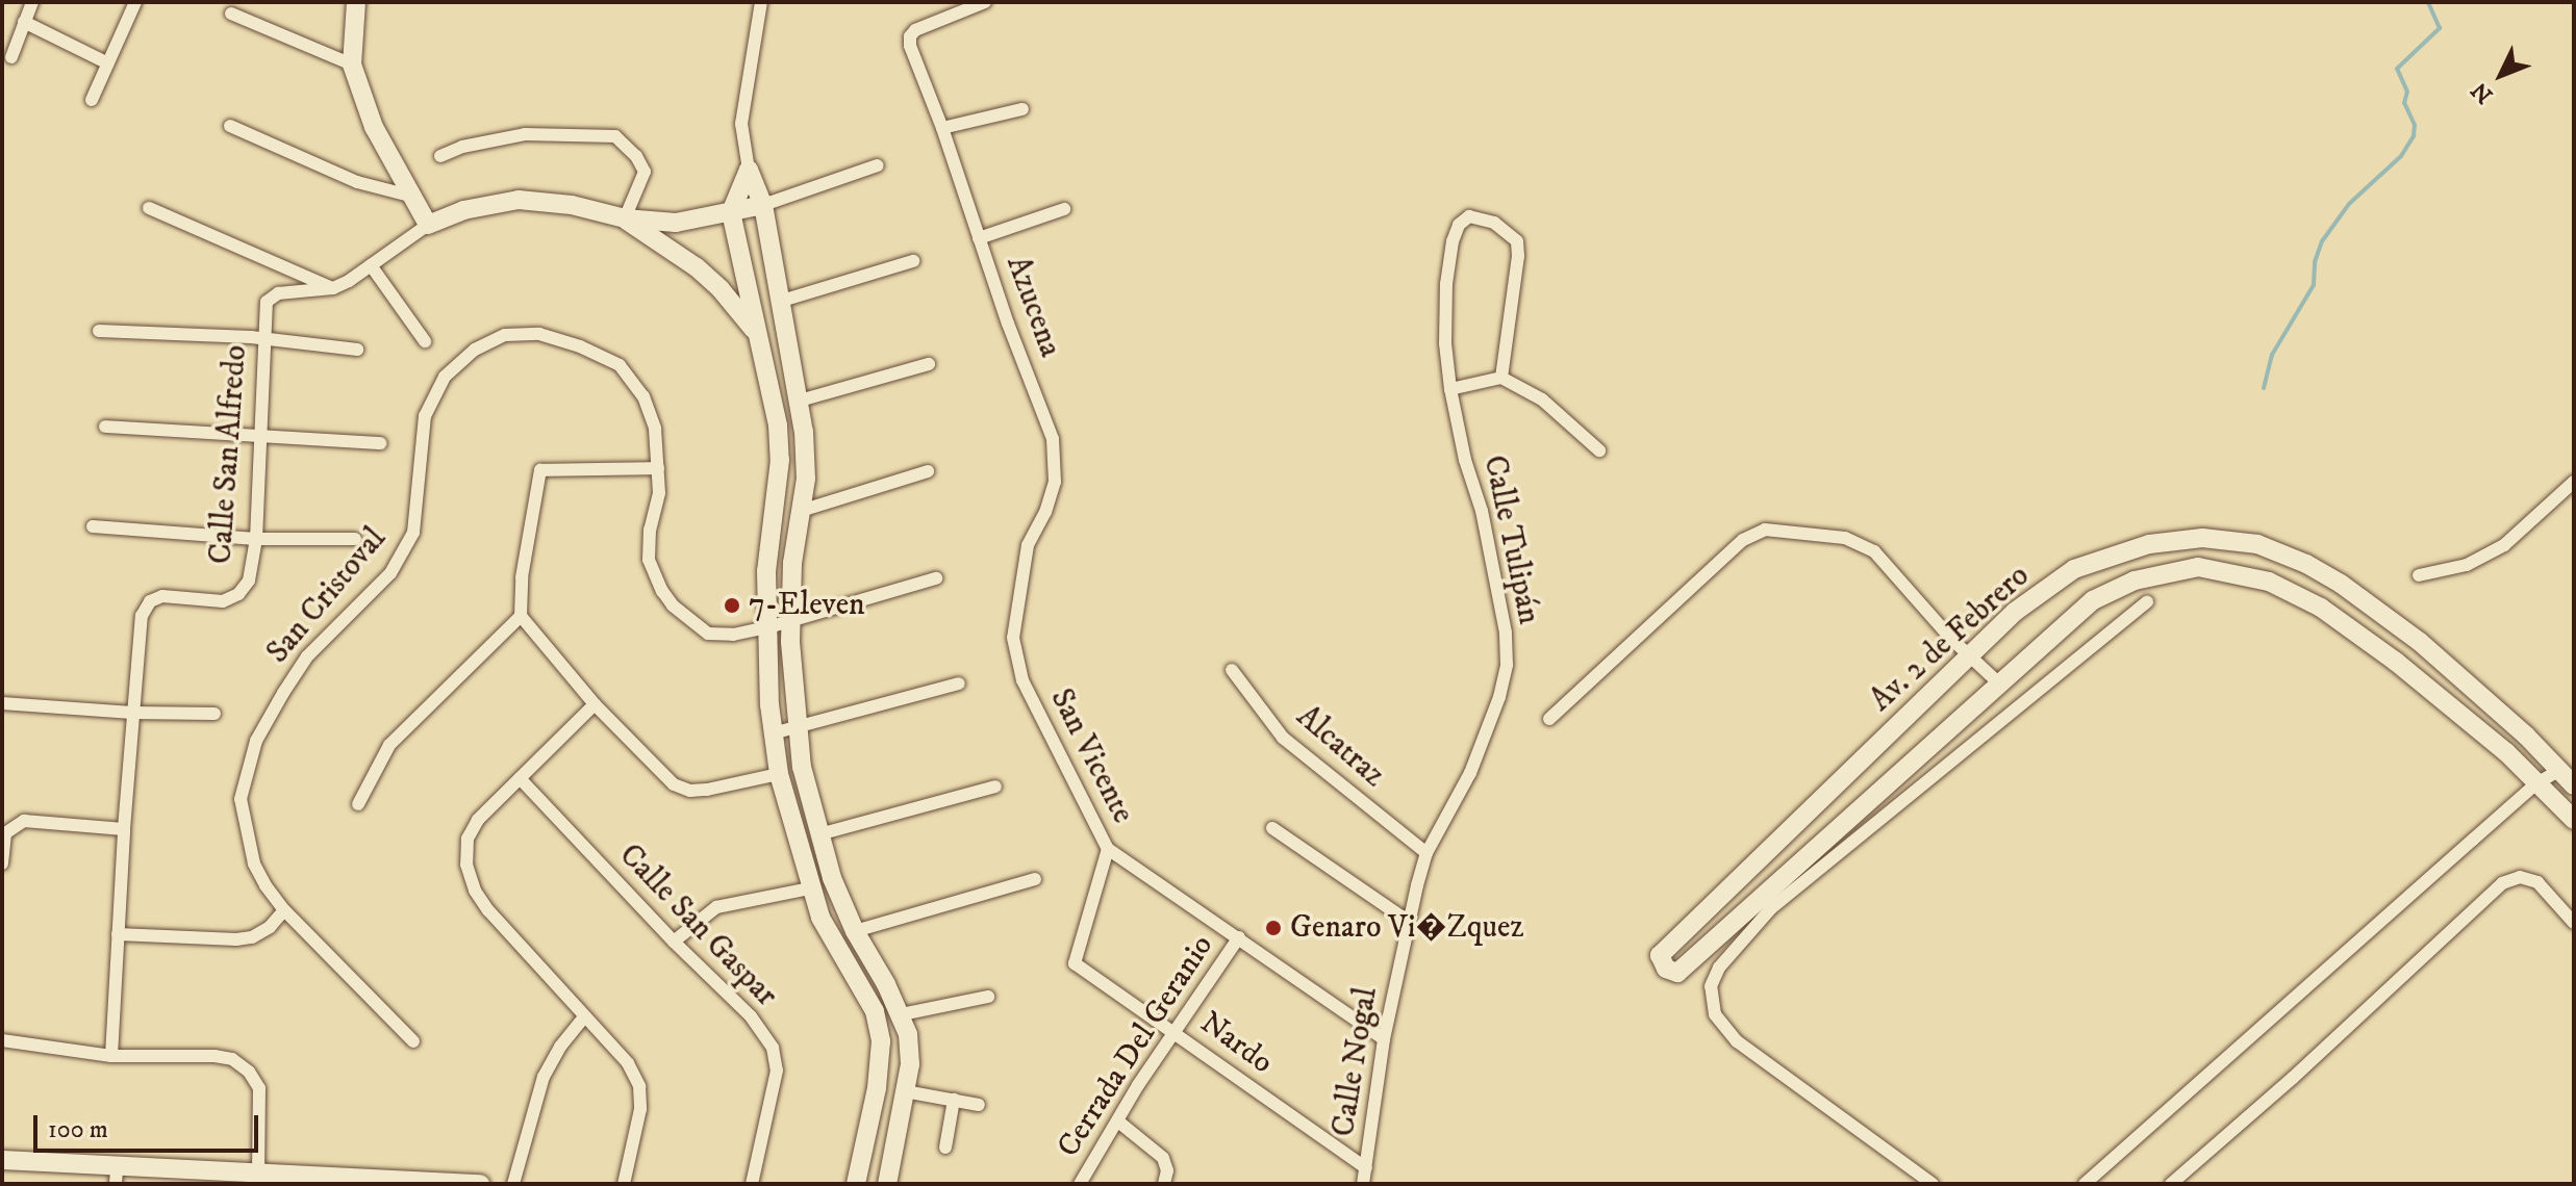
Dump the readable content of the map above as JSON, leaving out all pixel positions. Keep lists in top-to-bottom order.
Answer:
{
  "streets": {
    "street": [
      "Azucena",
      "Calle San Alfredo",
      "Calle Tulipán",
      "San Cristoval",
      "Av. 2 de Febrero",
      "Alcatraz",
      "San Vicente",
      "Calle San Gaspar",
      "Nardo",
      "Cerrada Del Geranio",
      "Calle Nogal"
    ]
  },
  "crossings": [
    ["Azucena", "San Vicente"],
    ["Calle Tulipán", "Alcatraz"],
    ["Calle Tulipán", "Calle Nogal"],
    ["Alcatraz", "Calle Nogal"],
    ["San Vicente", "Nardo"],
    ["San Vicente", "Cerrada Del Geranio"],
    ["Nardo", "Cerrada Del Geranio"],
    ["Nardo", "Calle Nogal"]
  ],
  "places": ["7-Eleven", "Genaro Vi�Zquez"],
  "scale_bar": "100 m",
  "north": "bottom left"
}
